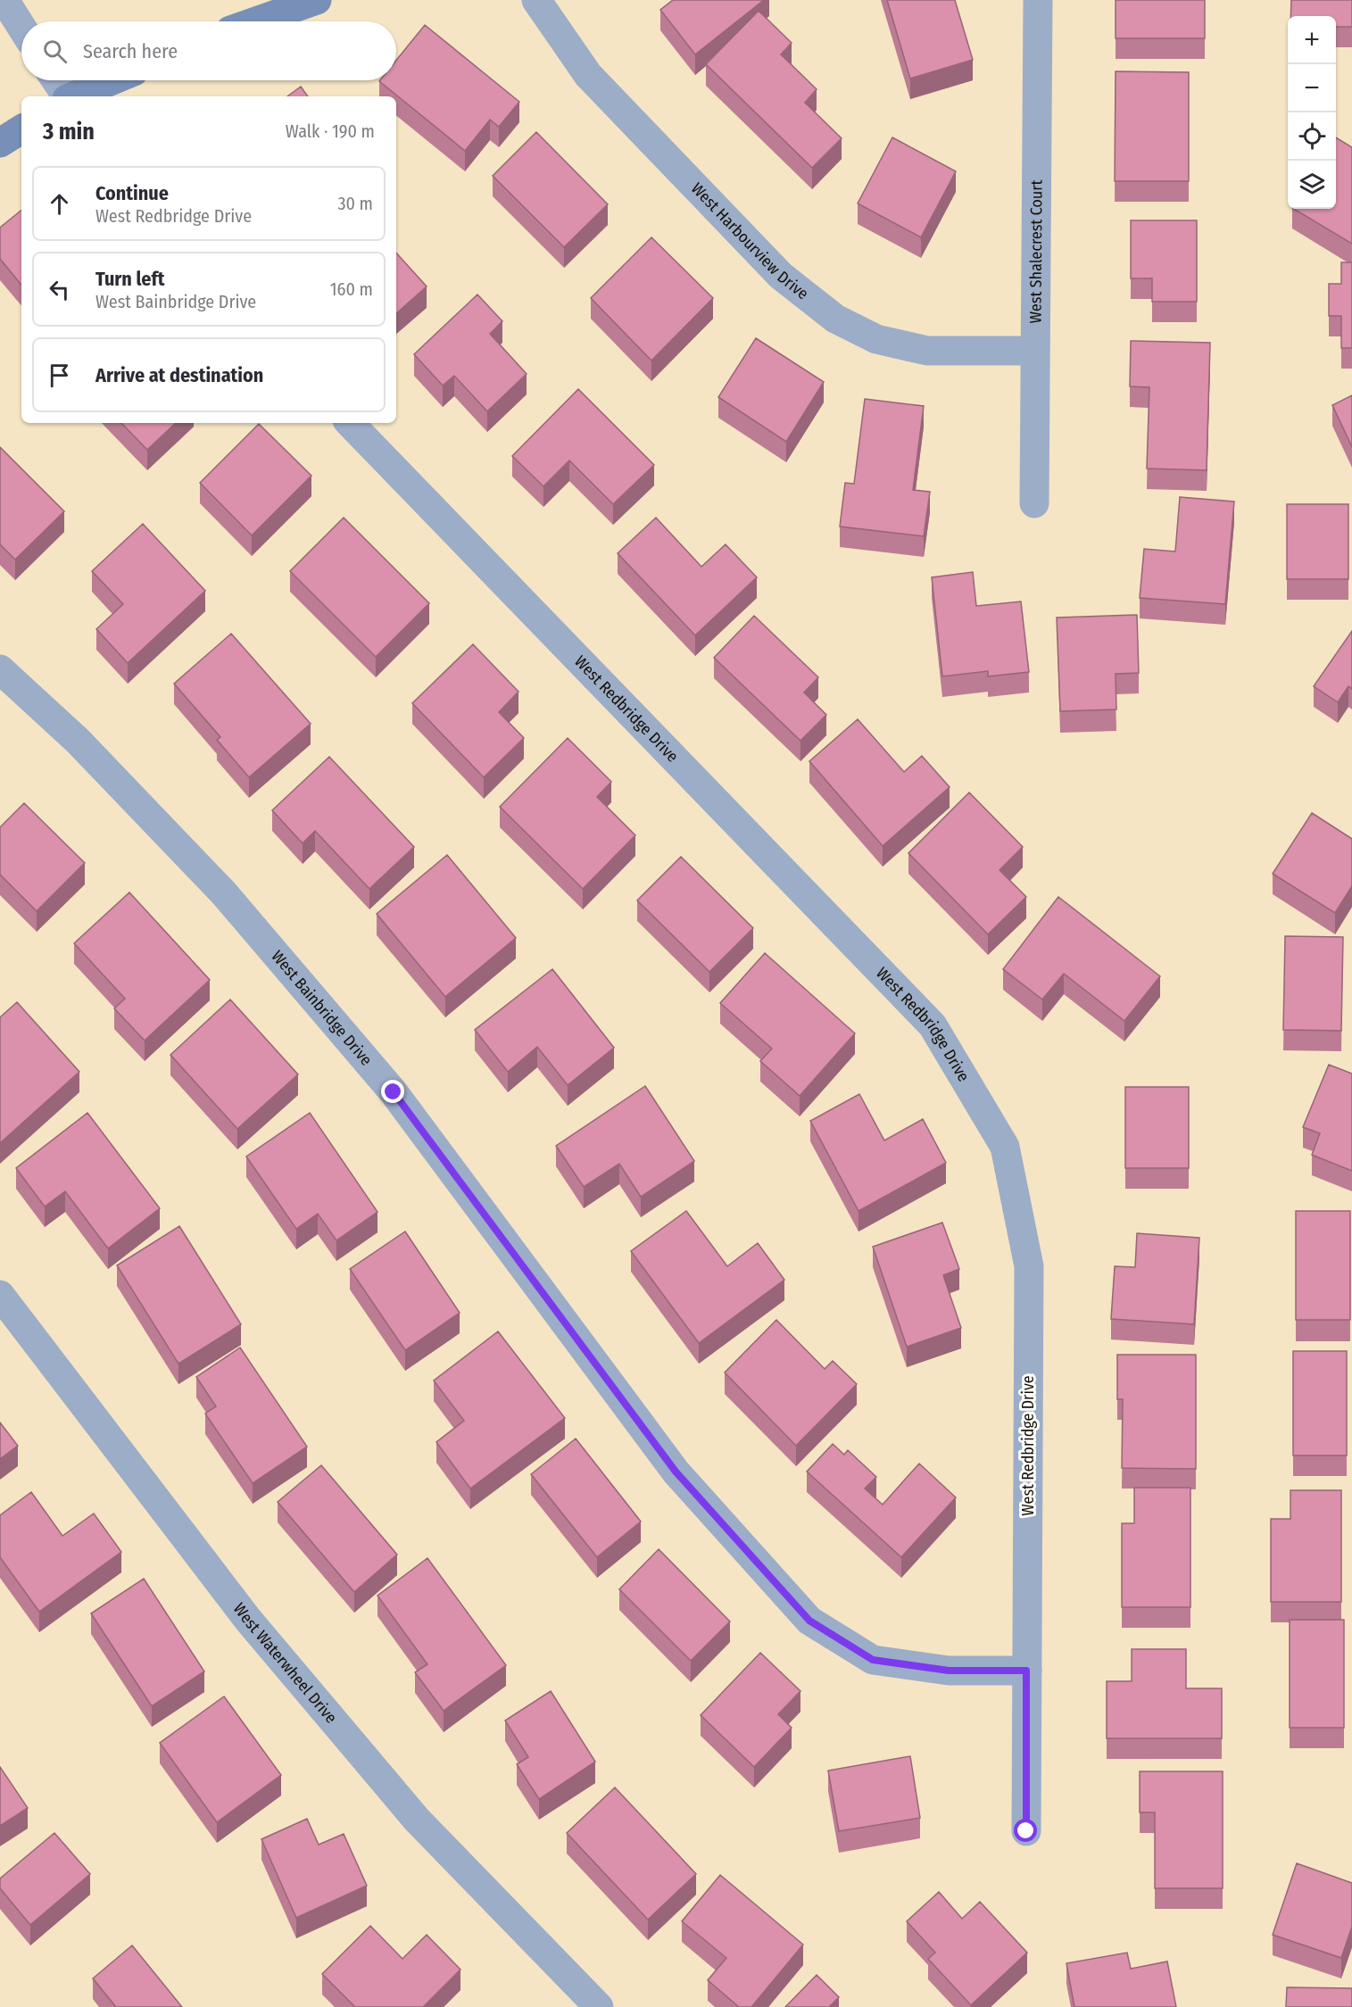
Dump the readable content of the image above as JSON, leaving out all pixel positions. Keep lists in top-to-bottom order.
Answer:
{
  "streets": {
    "street": [
      "West Harbourview Drive",
      "West Shalecrest Court",
      "West Redbridge Drive",
      "West Bainbridge Drive",
      "West Waterwheel Drive"
    ]
  },
  "crossings": [
    ["West Harbourview Drive", "West Shalecrest Court"],
    ["West Redbridge Drive", "West Bainbridge Drive"]
  ],
  "page": {
    "map_buttons": ["+", "−"],
    "search": "Search here",
    "heading": ["3 min", "Walk · 190 m"],
    "list": [
      ["Continue", "West Redbridge Drive", "30 m"],
      ["Turn left", "West Bainbridge Drive", "160 m"],
      "Arrive at destination"
    ]
  }
}
